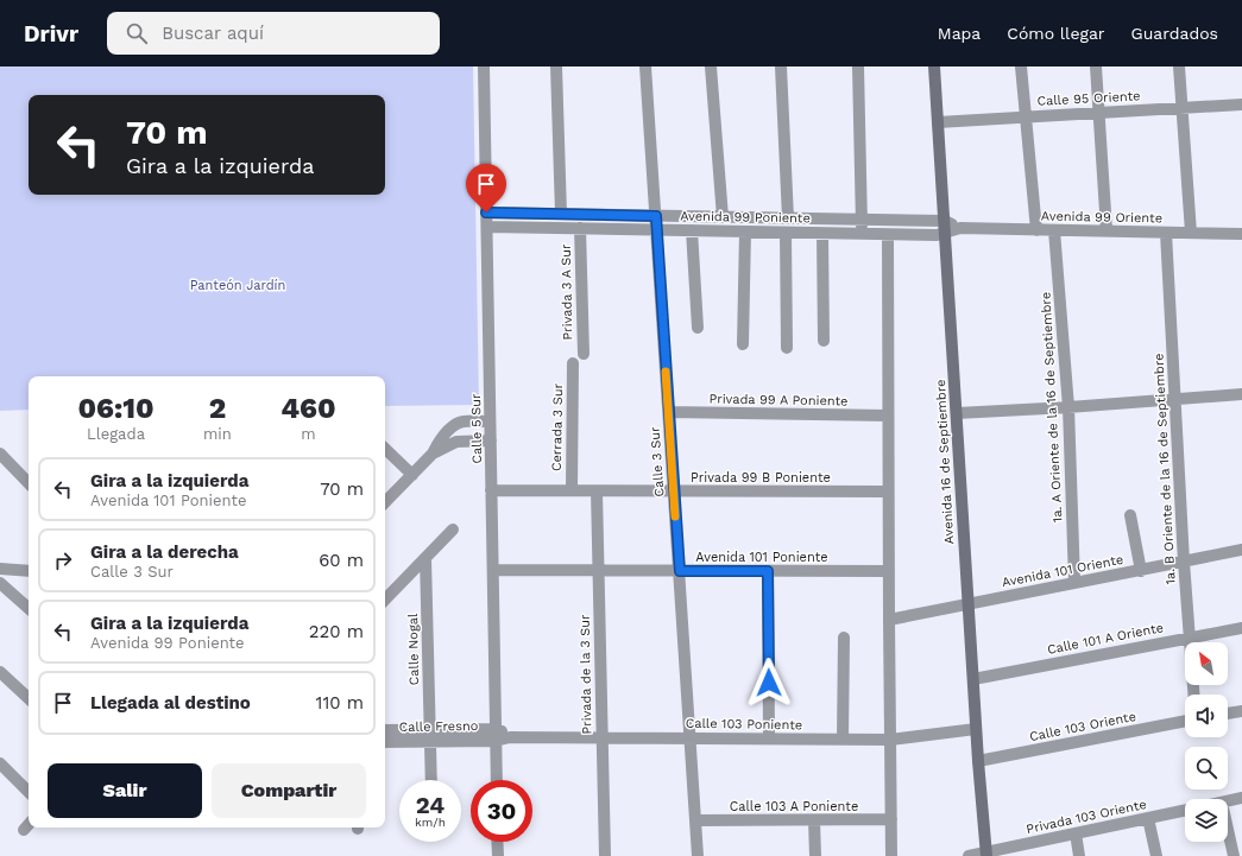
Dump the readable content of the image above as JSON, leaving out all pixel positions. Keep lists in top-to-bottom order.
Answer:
{
  "streets": {
    "main road": ["Avenida 16 de Septiembre"],
    "street": [
      "Calle 95 Oriente",
      "Avenida 99 Poniente",
      "Avenida 99 Oriente",
      "Privada 3 A Sur",
      "Privada 99 A Poniente",
      "1a. A Oriente de la 16 de Septiembre",
      "Cerrada 3 Sur",
      "Calle 5 Sur",
      "Calle 3 Sur",
      "1a. B Oriente de la 16 de Septiembre",
      "Privada 99 B Poniente",
      "Avenida 101 Poniente",
      "Avenida 101 Oriente",
      "Calle 101 A Oriente",
      "Calle Nogal",
      "Privada de la 3 Sur",
      "Calle 103 Poniente",
      "Calle Fresno",
      "Calle 103 Oriente",
      "Calle 103 A Poniente",
      "Privada 103 Oriente"
    ]
  },
  "crossings": [
    ["Calle 95 Oriente", "Avenida 16 de Septiembre"],
    ["Avenida 99 Poniente", "Avenida 99 Oriente"],
    ["Avenida 99 Poniente", "Privada 3 A Sur"],
    ["Avenida 99 Poniente", "Calle 5 Sur"],
    ["Avenida 99 Poniente", "Calle 3 Sur"],
    ["Avenida 99 Poniente", "Avenida 16 de Septiembre"],
    ["Avenida 99 Oriente", "1a. A Oriente de la 16 de Septiembre"],
    ["Avenida 99 Oriente", "Avenida 16 de Septiembre"],
    ["Avenida 99 Oriente", "1a. B Oriente de la 16 de Septiembre"],
    ["Privada 99 A Poniente", "Calle 3 Sur"],
    ["1a. A Oriente de la 16 de Septiembre", "Avenida 101 Oriente"],
    ["Cerrada 3 Sur", "Privada 99 B Poniente"],
    ["Calle 5 Sur", "Privada 99 B Poniente"],
    ["Calle 5 Sur", "Avenida 101 Poniente"],
    ["Calle 5 Sur", "Calle 103 Poniente"],
    ["Calle 5 Sur", "Calle Fresno"],
    ["Calle 3 Sur", "Privada 99 B Poniente"],
    ["Calle 3 Sur", "Avenida 101 Poniente"],
    ["Calle 3 Sur", "Calle 103 Poniente"],
    ["Calle 3 Sur", "Calle 103 A Poniente"],
    ["Avenida 16 de Septiembre", "Avenida 101 Oriente"],
    ["Avenida 16 de Septiembre", "Calle 101 A Oriente"],
    ["Avenida 16 de Septiembre", "Calle 103 Poniente"],
    ["Avenida 16 de Septiembre", "Calle 103 Oriente"],
    ["Avenida 16 de Septiembre", "Privada 103 Oriente"],
    ["1a. B Oriente de la 16 de Septiembre", "Avenida 101 Oriente"],
    ["1a. B Oriente de la 16 de Septiembre", "Calle 101 A Oriente"],
    ["Privada 99 B Poniente", "Privada de la 3 Sur"],
    ["Avenida 101 Poniente", "Privada de la 3 Sur"],
    ["Calle Nogal", "Calle Fresno"],
    ["Privada de la 3 Sur", "Calle 103 Poniente"],
    ["Calle 103 Poniente", "Calle Fresno"]
  ],
  "parks": ["Panteón Jardín"],
  "north": "top left",
  "page": {
    "header": "Drivr",
    "search": "Buscar aquí",
    "nav": ["Mapa", "Cómo llegar", "Guardados"],
    "turn": ["70 m", "Gira a la izquierda"],
    "eta": [
      "06:10",
      "Llegada",
      "2",
      "min",
      "460",
      "m"
    ],
    "list": [
      {
        "name": "Gira a la izquierda",
        "note": "Avenida 101 Poniente",
        "value": "70 m"
      },
      {
        "name": "Gira a la derecha",
        "note": "Calle 3 Sur",
        "value": "60 m"
      },
      {
        "name": "Gira a la izquierda",
        "note": "Avenida 99 Poniente",
        "value": "220 m"
      },
      {
        "name": "Llegada al destino",
        "value": "110 m"
      }
    ],
    "buttons": ["Salir", "Compartir"],
    "speed": "24 km/h",
    "limit": "30"
  }
}
